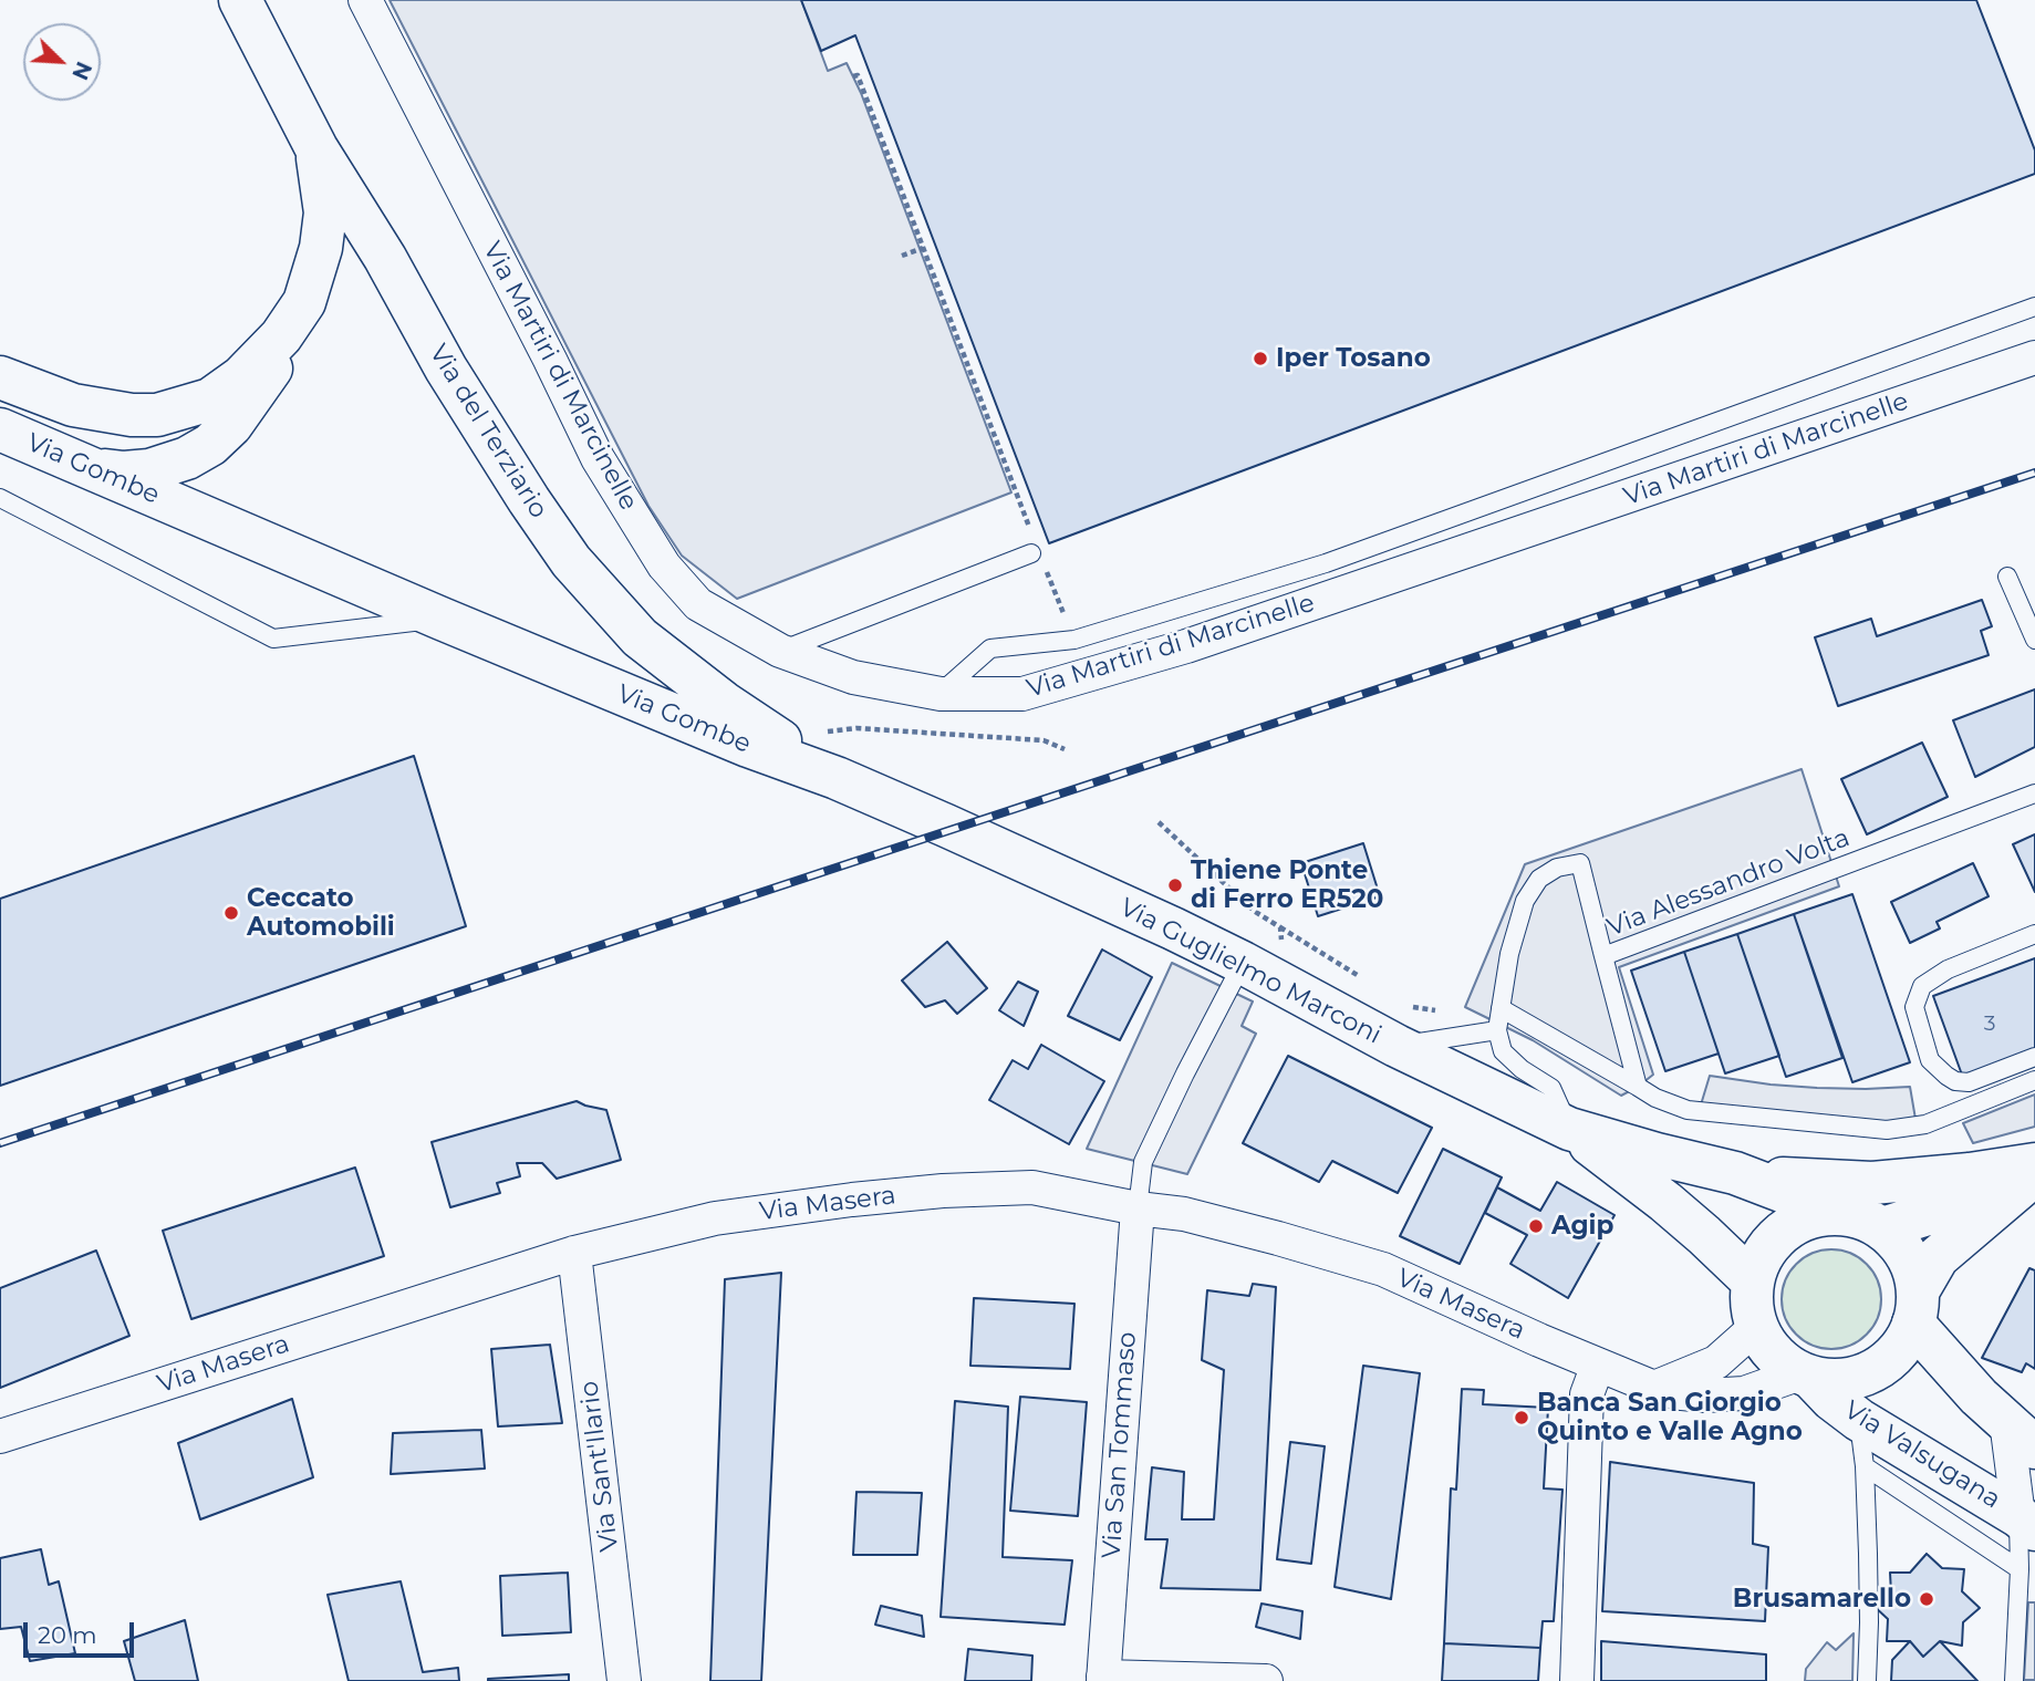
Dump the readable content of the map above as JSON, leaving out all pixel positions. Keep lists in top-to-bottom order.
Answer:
{
  "streets": {
    "main road": [
      "Via del Terziario",
      "Via Gombe",
      "Via Guglielmo Marconi",
      "Via Valsugana"
    ],
    "street": [
      "Via Martiri di Marcinelle",
      "Via Masera",
      "Via San Tommaso",
      "Via Sant'Ilario"
    ],
    "lane": ["Via Alessandro Volta"]
  },
  "crossings": [
    ["Via del Terziario", "Via Gombe"],
    ["Via Gombe", "Via Guglielmo Marconi"],
    ["Via Guglielmo Marconi", "Via Masera"],
    ["Via Guglielmo Marconi", "Via Valsugana"],
    ["Via Masera", "Via San Tommaso"],
    ["Via Masera", "Via Valsugana"],
    ["Via Masera", "Via Sant'Ilario"]
  ],
  "places": [
    "Iper Tosano",
    "Thiene Ponte di Ferro ER520",
    "Ceccato Automobili",
    "Agip",
    "Banca San Giorgio Quinto e Valle Agno",
    "Brusamarello"
  ],
  "house_numbers": ["3"],
  "scale_bar": "20 m",
  "north": "bottom right"
}
